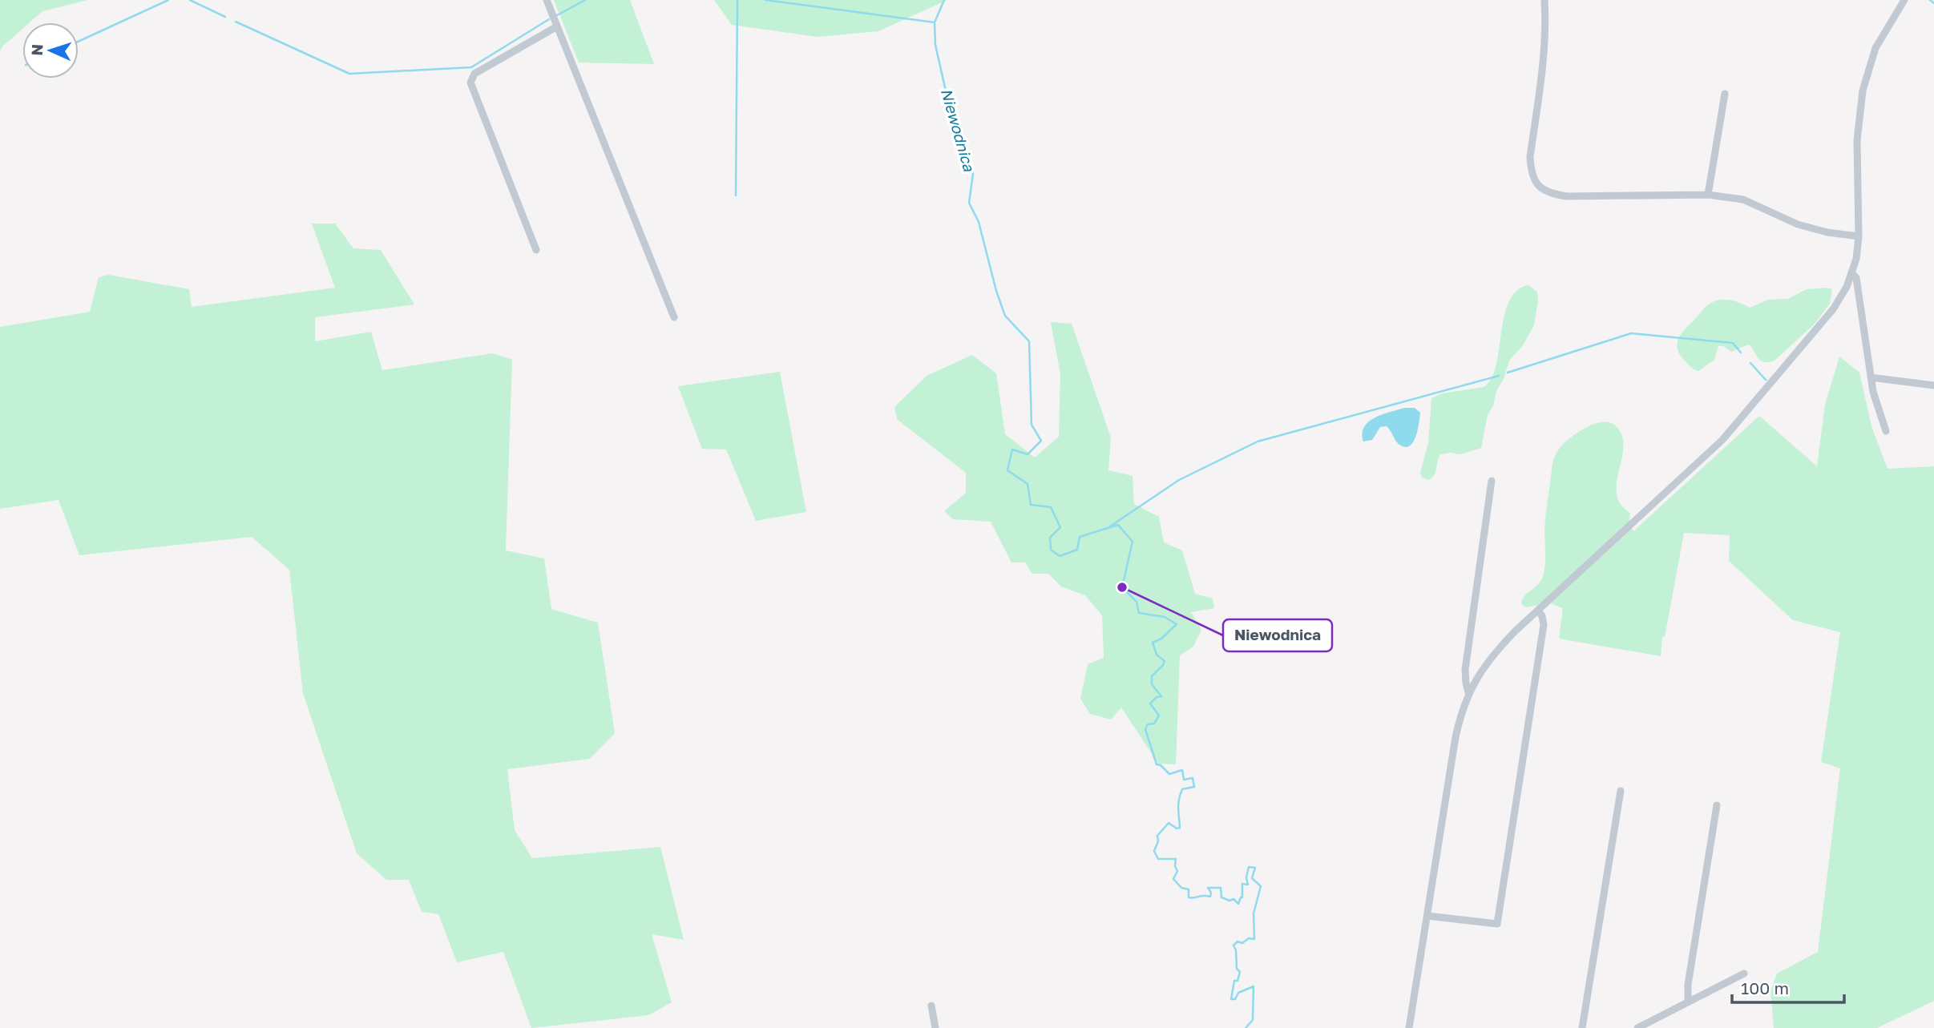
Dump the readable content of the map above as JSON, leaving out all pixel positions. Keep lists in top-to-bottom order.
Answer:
{
  "water": ["Niewodnica"],
  "places": ["Niewodnica"],
  "scale_bar": "100 m",
  "north": "left"
}
